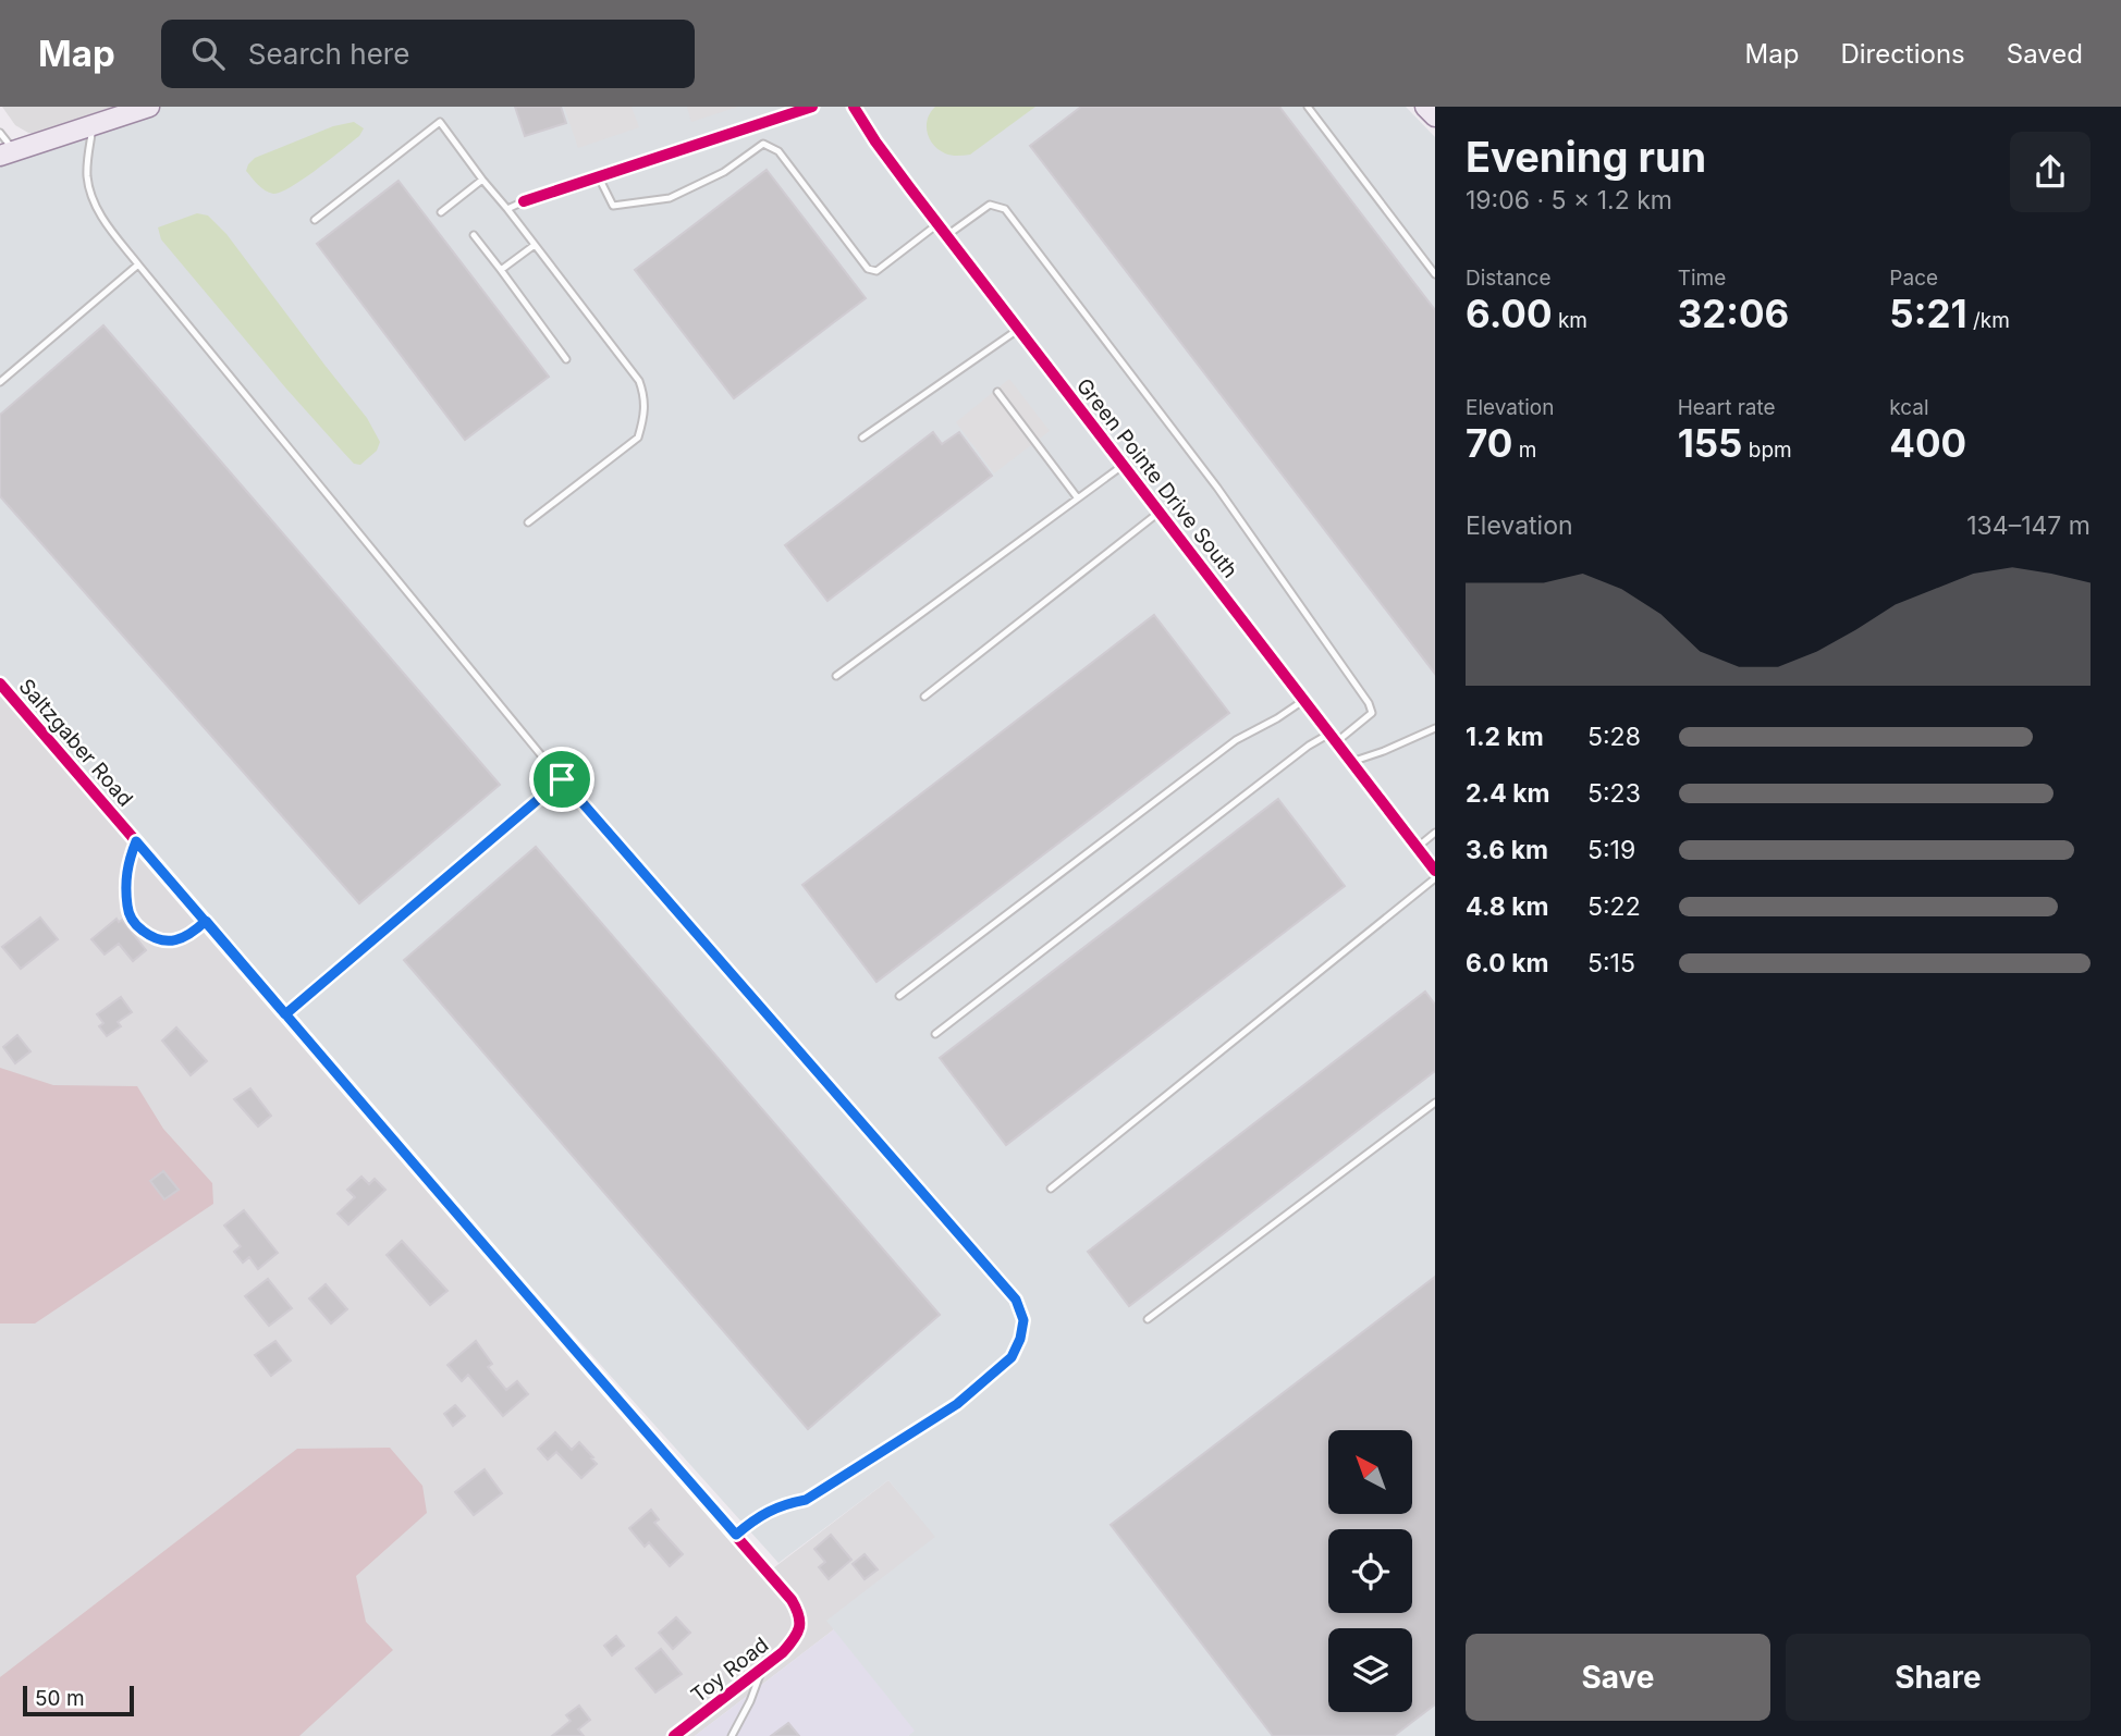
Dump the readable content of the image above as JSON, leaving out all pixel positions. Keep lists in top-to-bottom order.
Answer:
{
  "streets": {
    "street": ["Green Pointe Drive South", "Saltzgaber Road", "Toy Road"]
  },
  "crossings": [
    ["Saltzgaber Road", "Toy Road"]
  ],
  "scale_bar": "50 m",
  "north": "top left",
  "page": {
    "header": "Map",
    "search": "Search here",
    "nav": ["Map", "Directions", "Saved"],
    "heading": ["Evening run", "19:06 · 5 × 1.2 km"],
    "stats": [
      ["Distance", "6.00 km"],
      ["Time", "32:06"],
      ["Pace", "5:21 /km"],
      ["Elevation", "70 m"],
      ["Heart rate", "155 bpm"],
      ["kcal", "400"]
    ],
    "chart": ["Elevation", "134–147 m"],
    "list": [
      {
        "name": "1.2 km",
        "note": "5:28"
      },
      {
        "name": "2.4 km",
        "note": "5:23"
      },
      {
        "name": "3.6 km",
        "note": "5:19"
      },
      {
        "name": "4.8 km",
        "note": "5:22"
      },
      {
        "name": "6.0 km",
        "note": "5:15"
      }
    ],
    "buttons": ["Save", "Share"],
    "scale": "50 m"
  }
}
